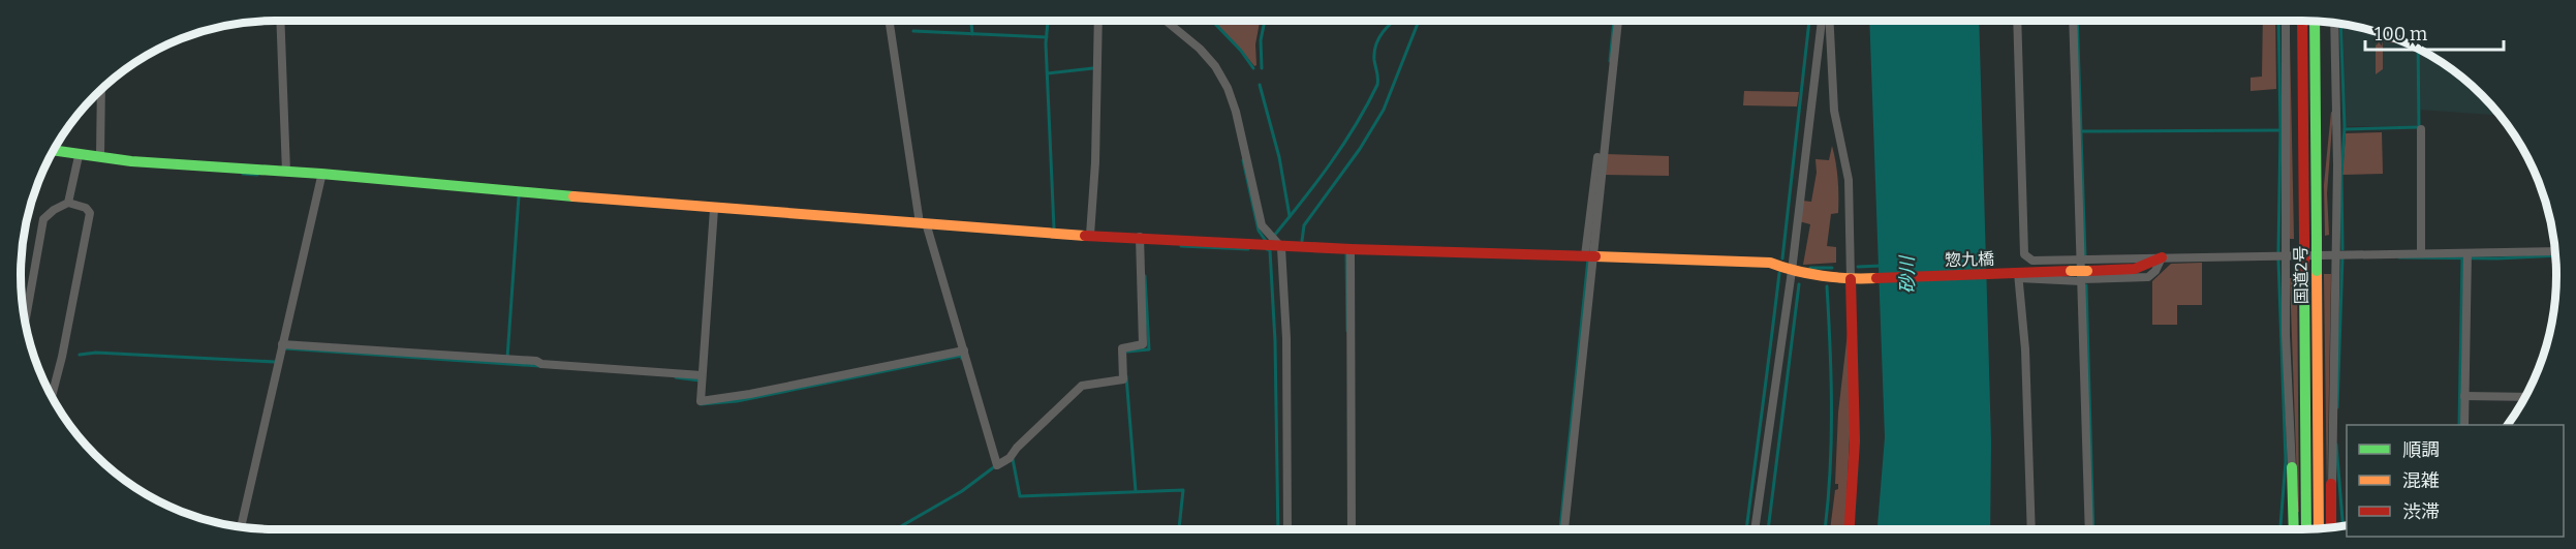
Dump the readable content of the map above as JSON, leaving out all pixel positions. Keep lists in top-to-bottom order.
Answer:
{
  "streets": {
    "main road": ["惣九橋", "国道2号"]
  },
  "water": ["砂川"],
  "legend": ["順調", "混雑", "渋滞"],
  "scale_bar": "100 m"
}
